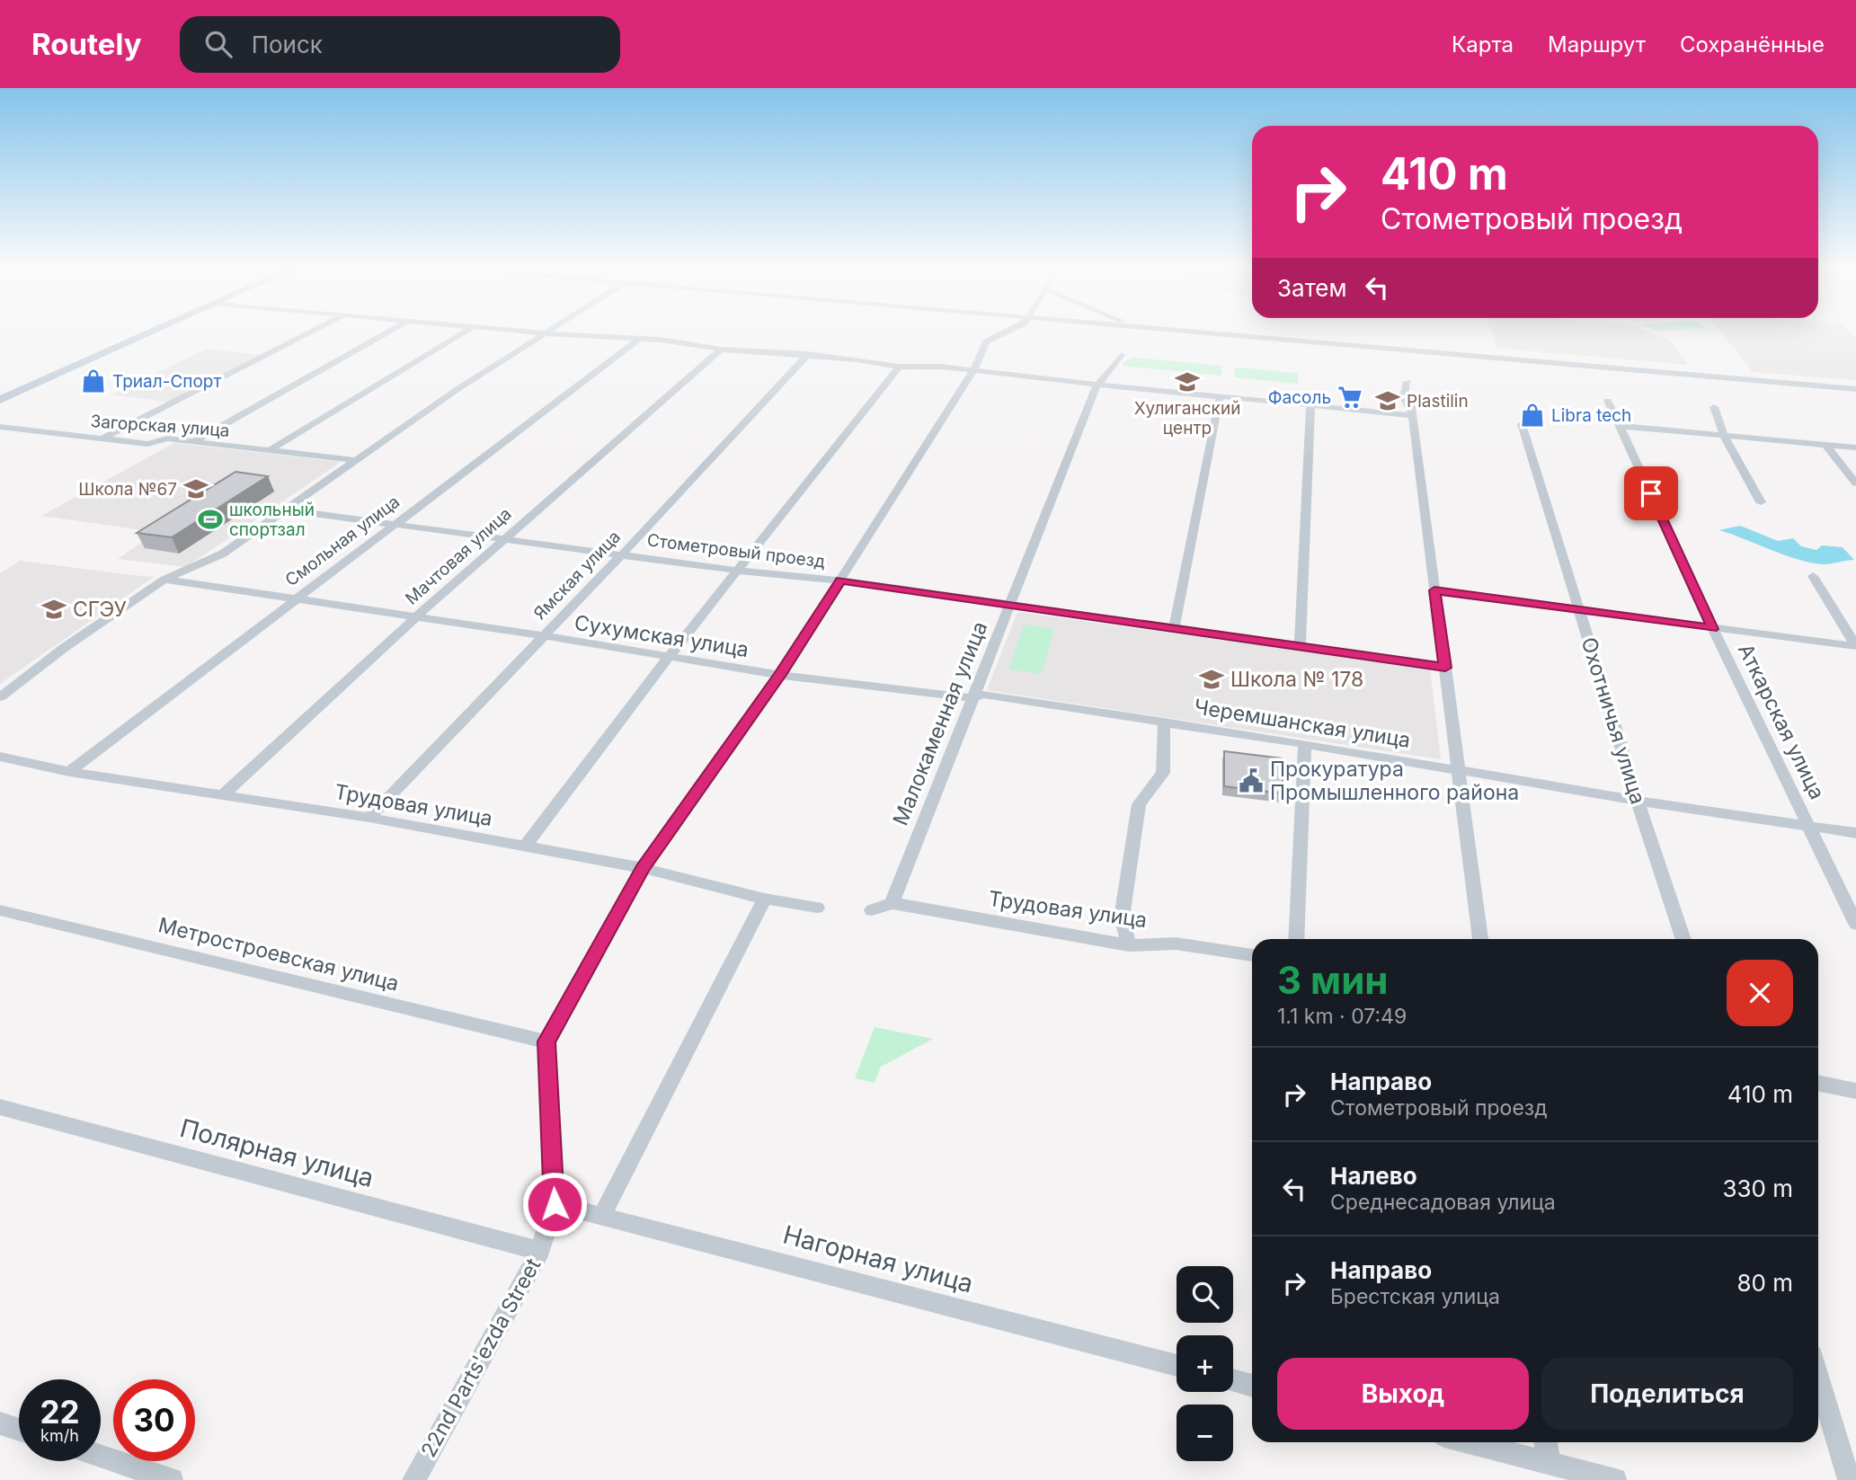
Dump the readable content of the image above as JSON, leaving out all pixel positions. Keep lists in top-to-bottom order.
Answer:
{
  "streets": {
    "street": [
      "Загорская улица",
      "Смольная улица",
      "Стометровый проезд",
      "Мачтовая улица",
      "Ямская улица",
      "Сухумская улица",
      "Охотничья улица",
      "Аткарская улица",
      "Малокаменная улица",
      "Черемшанская улица",
      "Трудовая улица",
      "Метростроевская улица",
      "Полярная улица",
      "Нагорная улица",
      "22nd Parts'ezda Street"
    ]
  },
  "crossings": [
    ["Смольная улица", "Стометровый проезд"],
    ["Смольная улица", "Сухумская улица"],
    ["Смольная улица", "Трудовая улица"],
    ["Стометровый проезд", "Мачтовая улица"],
    ["Стометровый проезд", "Ямская улица"],
    ["Стометровый проезд", "Малокаменная улица"],
    ["Мачтовая улица", "Сухумская улица"],
    ["Мачтовая улица", "Трудовая улица"],
    ["Ямская улица", "Сухумская улица"],
    ["Ямская улица", "Трудовая улица"],
    ["Сухумская улица", "Черемшанская улица"],
    ["Охотничья улица", "Черемшанская улица"],
    ["Аткарская улица", "Черемшанская улица"],
    ["Малокаменная улица", "Черемшанская улица"],
    ["Малокаменная улица", "Трудовая улица"],
    ["Метростроевская улица", "22nd Parts'ezda Street"],
    ["Полярная улица", "22nd Parts'ezda Street"],
    ["Нагорная улица", "22nd Parts'ezda Street"]
  ],
  "places": {
    "shop": ["Триал-Спорт", "Libra tech"],
    "school or university": [
      "Хулиганский центр",
      "Plastilin",
      "Школа №67",
      "СГЭУ",
      "Школа № 178"
    ],
    "supermarket": ["Фасоль"],
    "sports": ["школьный спортзал"],
    "public building": ["Прокуратура Промышленного района"]
  },
  "page": {
    "header": "Routely",
    "search": "Поиск",
    "nav": ["Карта", "Маршрут", "Сохранённые"],
    "turn": ["410 m", "Стометровый проезд"],
    "then": "Затем",
    "heading": ["3 мин", "1.1 km · 07:49"],
    "list": [
      {
        "name": "Направо",
        "note": "Стометровый проезд",
        "value": "410 m"
      },
      {
        "name": "Налево",
        "note": "Среднесадовая улица",
        "value": "330 m"
      },
      {
        "name": "Направо",
        "note": "Брестская улица",
        "value": "80 m"
      }
    ],
    "map_buttons": ["+", "−"],
    "buttons": ["Выход", "Поделиться"],
    "speed": "22 km/h",
    "limit": "30"
  }
}
